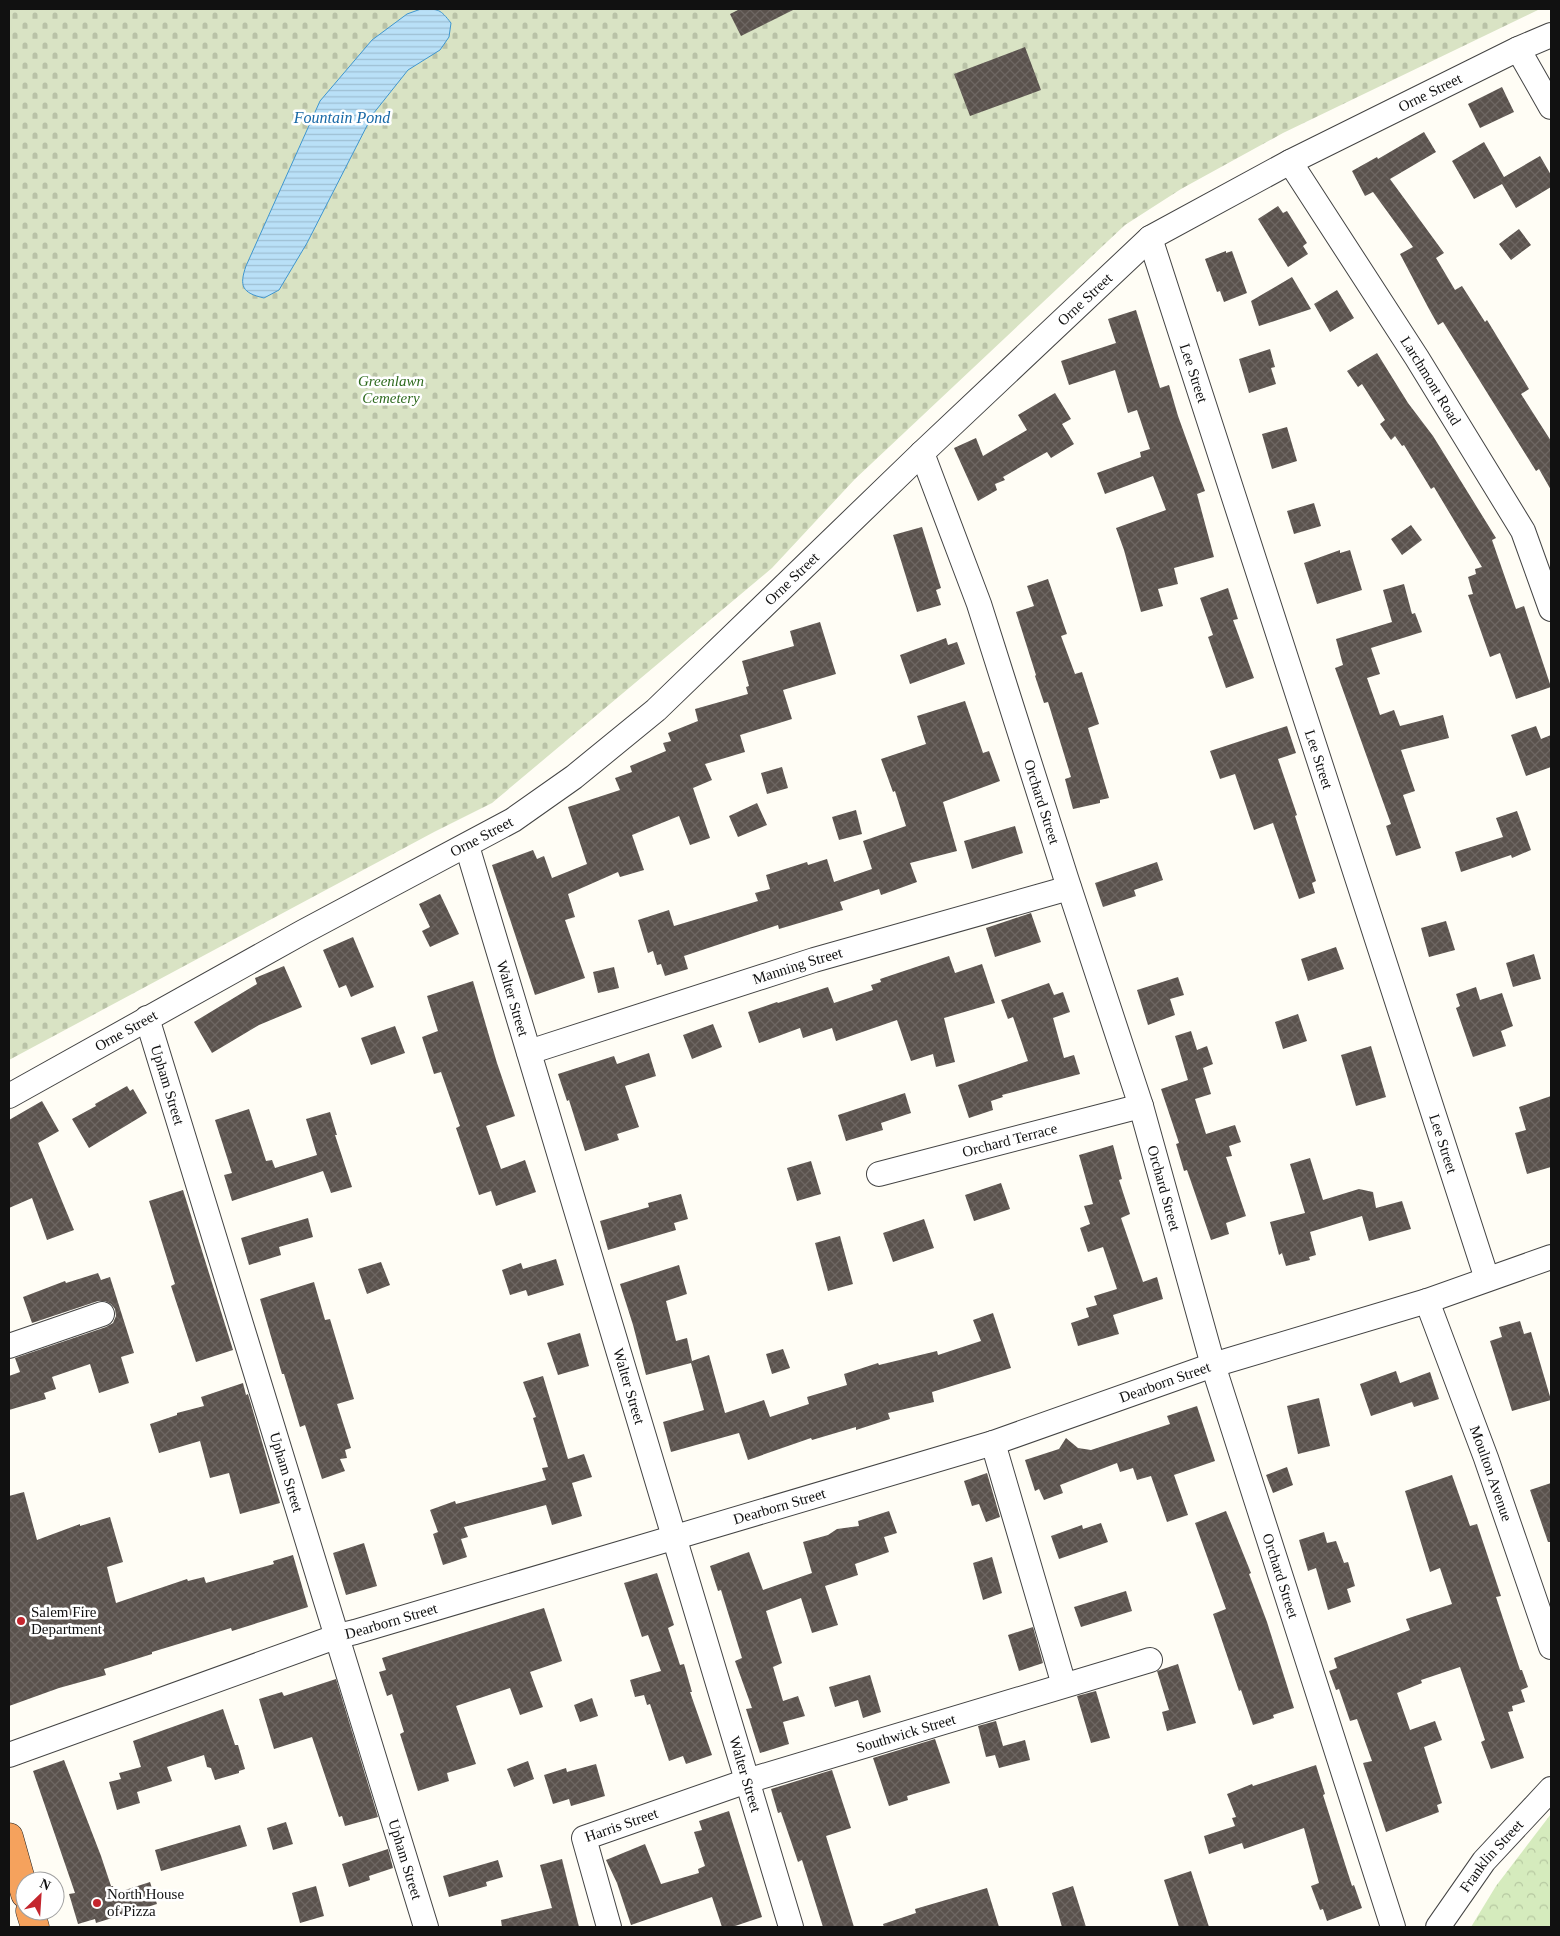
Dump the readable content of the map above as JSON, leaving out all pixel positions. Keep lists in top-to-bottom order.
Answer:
{
  "streets": {
    "street": [
      "Orne Street",
      "Lee Street",
      "Larchmont Road",
      "Orchard Street",
      "Manning Street",
      "Walter Street",
      "Upham Street",
      "Orchard Terrace",
      "Dearborn Street",
      "Moulton Avenue",
      "Southwick Street",
      "Harris Street",
      "Franklin Street"
    ]
  },
  "crossings": [
    ["Orne Street", "Lee Street"],
    ["Orne Street", "Larchmont Road"],
    ["Orne Street", "Orchard Street"],
    ["Orne Street", "Walter Street"],
    ["Orne Street", "Upham Street"],
    ["Lee Street", "Dearborn Street"],
    ["Orchard Street", "Manning Street"],
    ["Orchard Street", "Orchard Terrace"],
    ["Orchard Street", "Dearborn Street"],
    ["Manning Street", "Walter Street"],
    ["Walter Street", "Dearborn Street"],
    ["Walter Street", "Southwick Street"],
    ["Walter Street", "Harris Street"],
    ["Upham Street", "Dearborn Street"],
    ["Dearborn Street", "Moulton Avenue"],
    ["Southwick Street", "Harris Street"]
  ],
  "water": ["Fountain Pond"],
  "parks": ["Greenlawn Cemetery"],
  "places": ["Salem Fire Department", "North House of Pizza"],
  "north": "top right"
}
